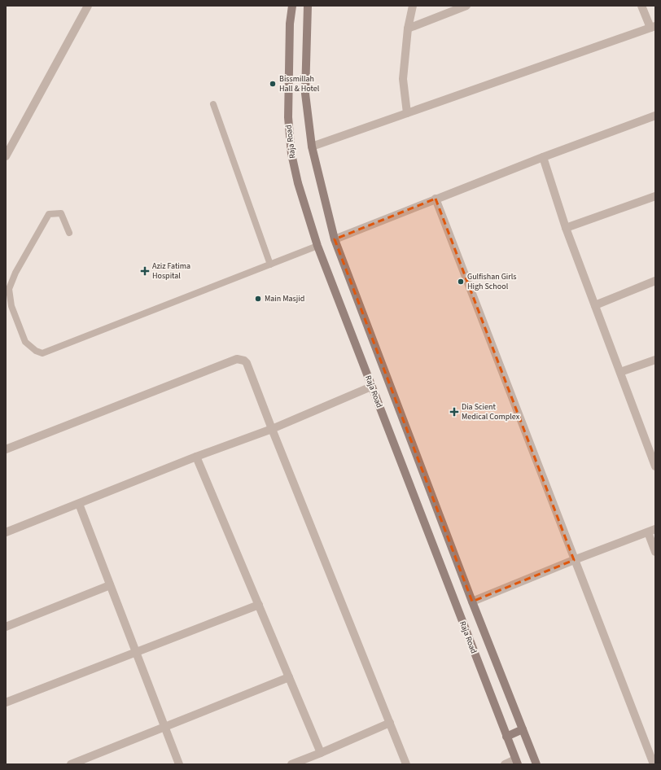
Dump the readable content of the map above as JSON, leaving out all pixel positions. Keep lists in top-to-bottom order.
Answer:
{
  "streets": {
    "street": ["Raja Road"]
  },
  "places": {
    "other": ["Bissmillah Hall & Hotel", "Gulfishan Girls High School", "Main Masjid"],
    "health": ["Aziz Fatima Hospital", "Dia Scient Medical Complex"]
  }
}
